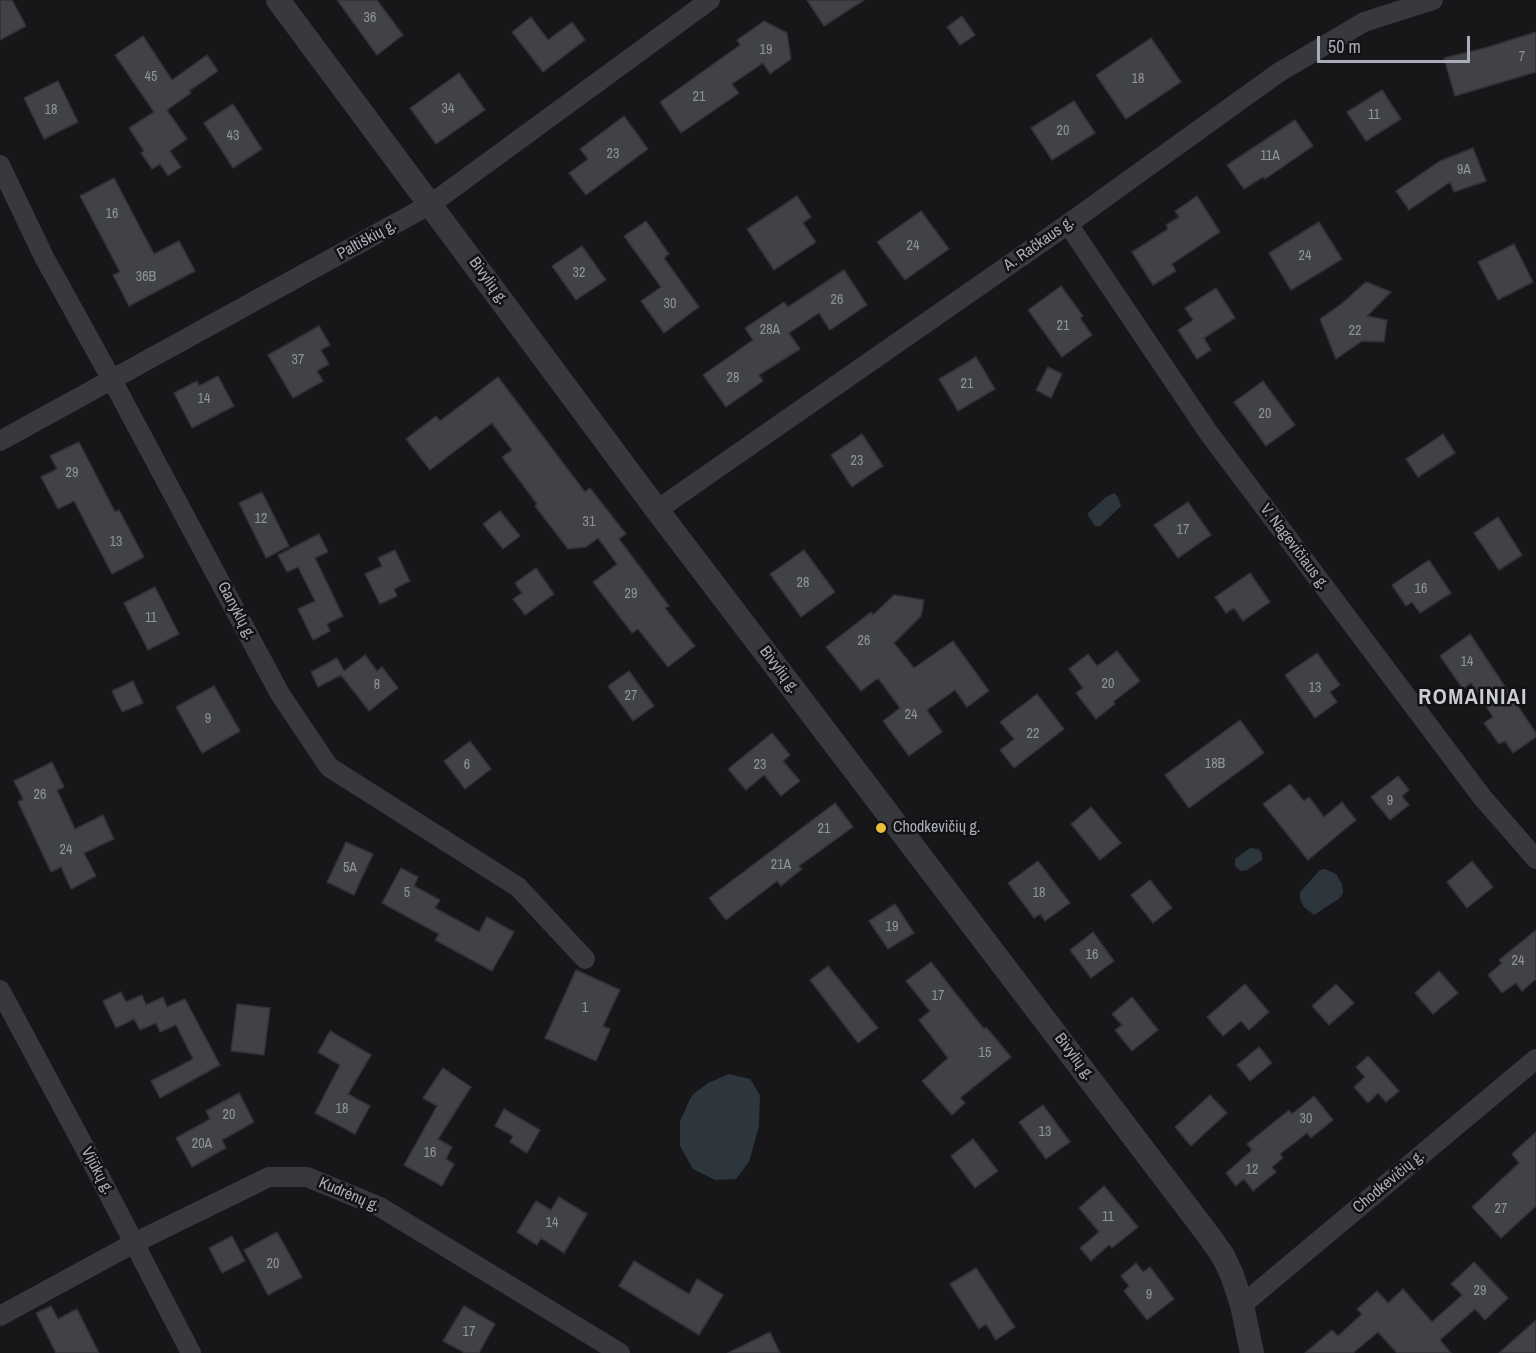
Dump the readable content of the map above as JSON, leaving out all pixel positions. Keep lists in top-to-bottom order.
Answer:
{
  "streets": {
    "street": [
      "Paltiškių g.",
      "A. Račkaus g.",
      "Bivylių g.",
      "V. Nagevičiaus g.",
      "Ganyklų g.",
      "Vijūkų g.",
      "Chodkevičių g.",
      "Kudrėnų g."
    ]
  },
  "crossings": [
    ["Paltiškių g.", "Bivylių g."],
    ["Paltiškių g.", "Ganyklų g."],
    ["A. Račkaus g.", "Bivylių g."],
    ["A. Račkaus g.", "V. Nagevičiaus g."],
    ["Bivylių g.", "Chodkevičių g."],
    ["Vijūkų g.", "Kudrėnų g."]
  ],
  "districts": ["ROMAINIAI"],
  "places": ["Chodkevičių g."],
  "house_numbers": [
    "36",
    "19",
    "7",
    "45",
    "18",
    "21",
    "34",
    "18",
    "11",
    "20",
    "43",
    "23",
    "11A",
    "9A",
    "16",
    "24",
    "24",
    "32",
    "36B",
    "26",
    "30",
    "21",
    "28A",
    "22",
    "37",
    "28",
    "21",
    "14",
    "20",
    "23",
    "29",
    "12",
    "31",
    "17",
    "13",
    "28",
    "16",
    "29",
    "11",
    "26",
    "14",
    "20",
    "8",
    "13",
    "27",
    "24",
    "9",
    "22",
    "18B",
    "6",
    "23",
    "26",
    "9",
    "21",
    "24",
    "21A",
    "5A",
    "5",
    "18",
    "19",
    "16",
    "24",
    "17",
    "1",
    "15",
    "18",
    "20",
    "30",
    "13",
    "20A",
    "16",
    "12",
    "27",
    "11",
    "14",
    "20",
    "29",
    "9",
    "17"
  ],
  "scale_bar": "50 m"
}
